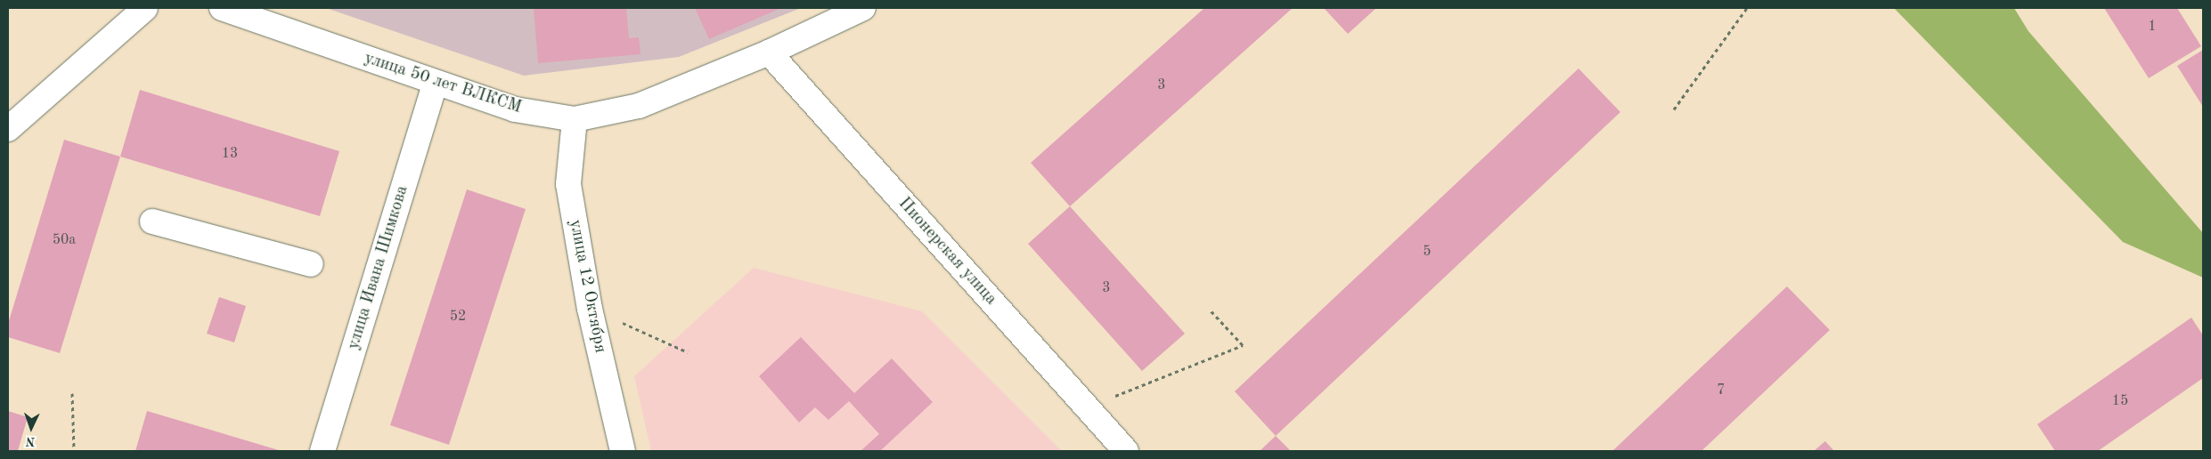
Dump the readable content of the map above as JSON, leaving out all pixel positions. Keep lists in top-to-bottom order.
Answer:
{
  "streets": {
    "street": [
      "улица 50 лет ВЛКСМ",
      "Пионерская улица",
      "улица Ивана Шимкова",
      "улица 12 Октября"
    ]
  },
  "crossings": [
    ["улица 50 лет ВЛКСМ", "Пионерская улица"],
    ["улица 50 лет ВЛКСМ", "улица Ивана Шимкова"],
    ["улица 50 лет ВЛКСМ", "улица 12 Октября"]
  ],
  "house_numbers": [
    "1",
    "3",
    "13",
    "50а",
    "5",
    "3",
    "52",
    "7",
    "15"
  ],
  "north": "bottom"
}
